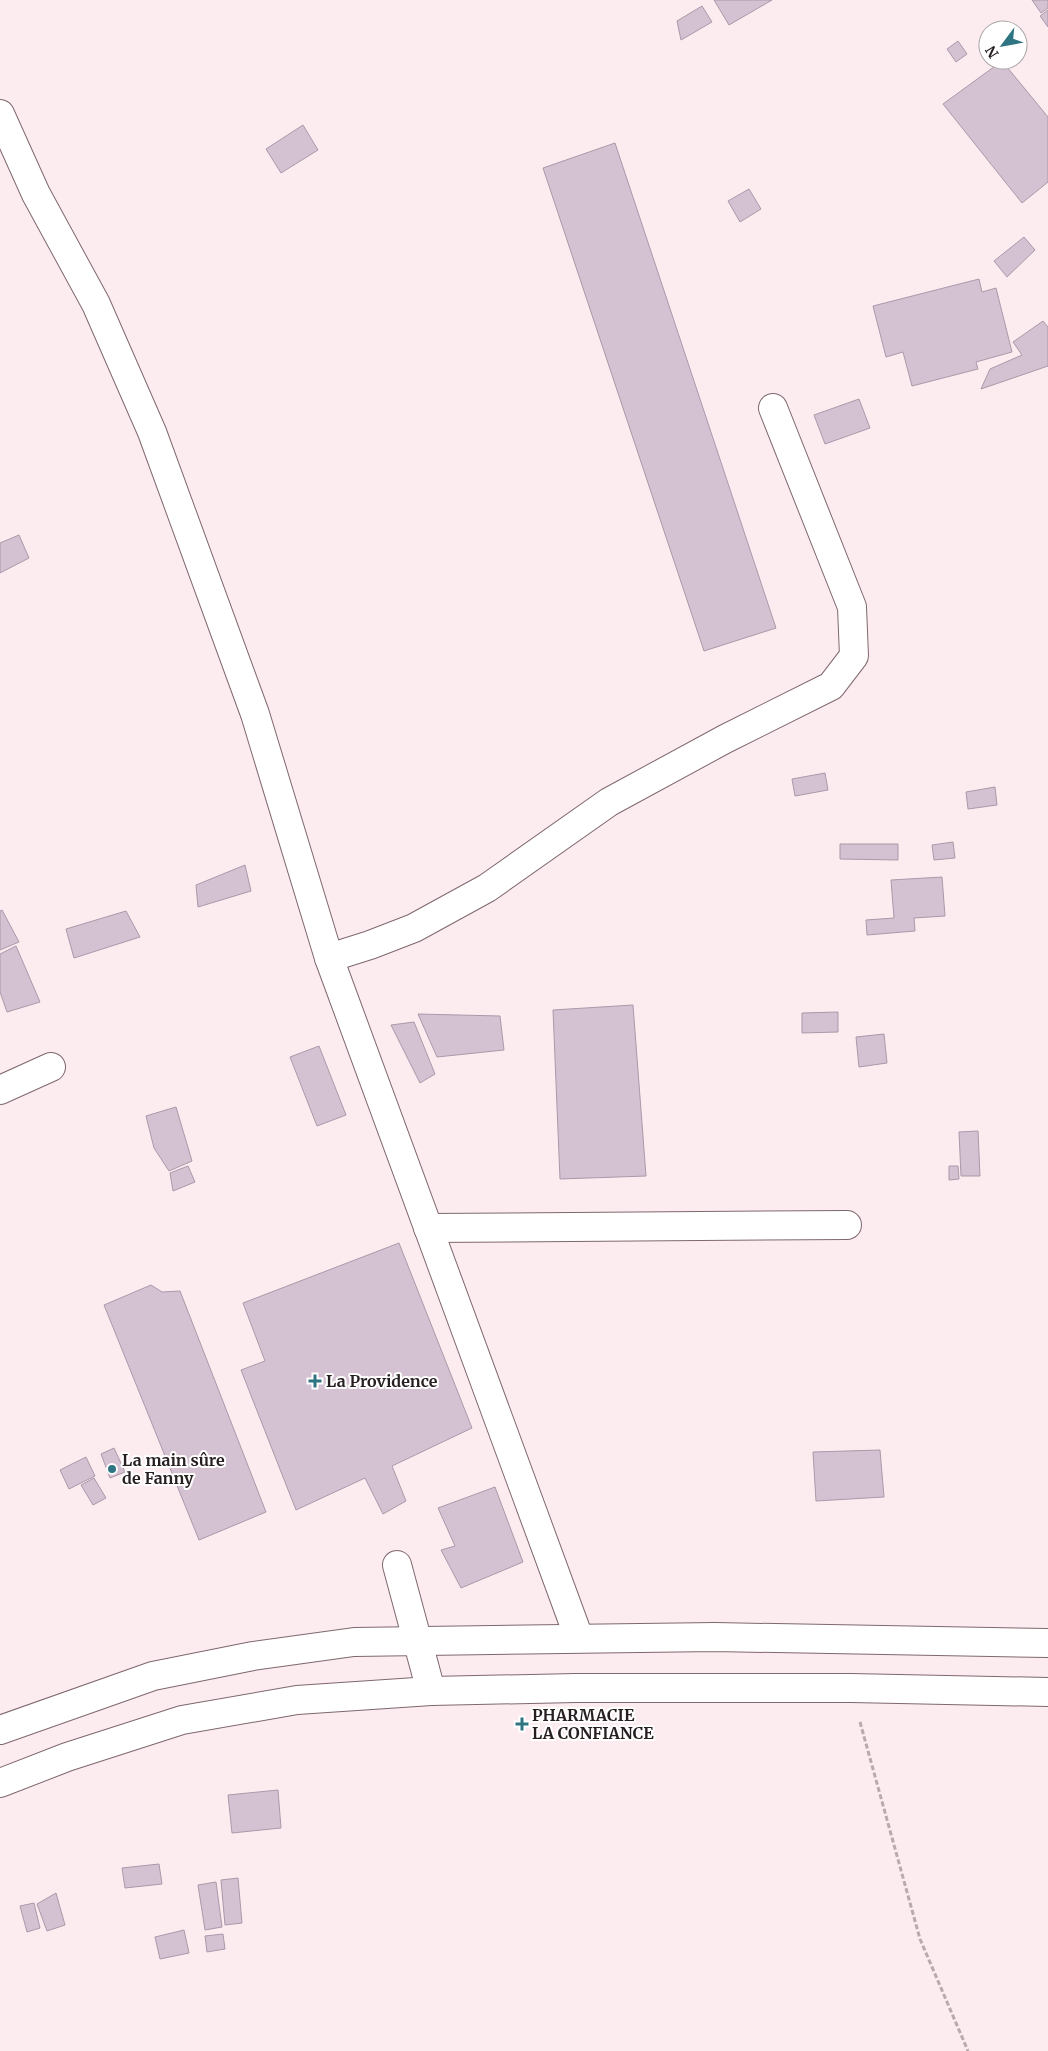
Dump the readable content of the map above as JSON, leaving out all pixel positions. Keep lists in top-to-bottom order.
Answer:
{
  "places": {
    "health": ["La Providence", "PHARMACIE LA CONFIANCE"],
    "other": ["La main sûre de Fanny"]
  },
  "north": "bottom left"
}
